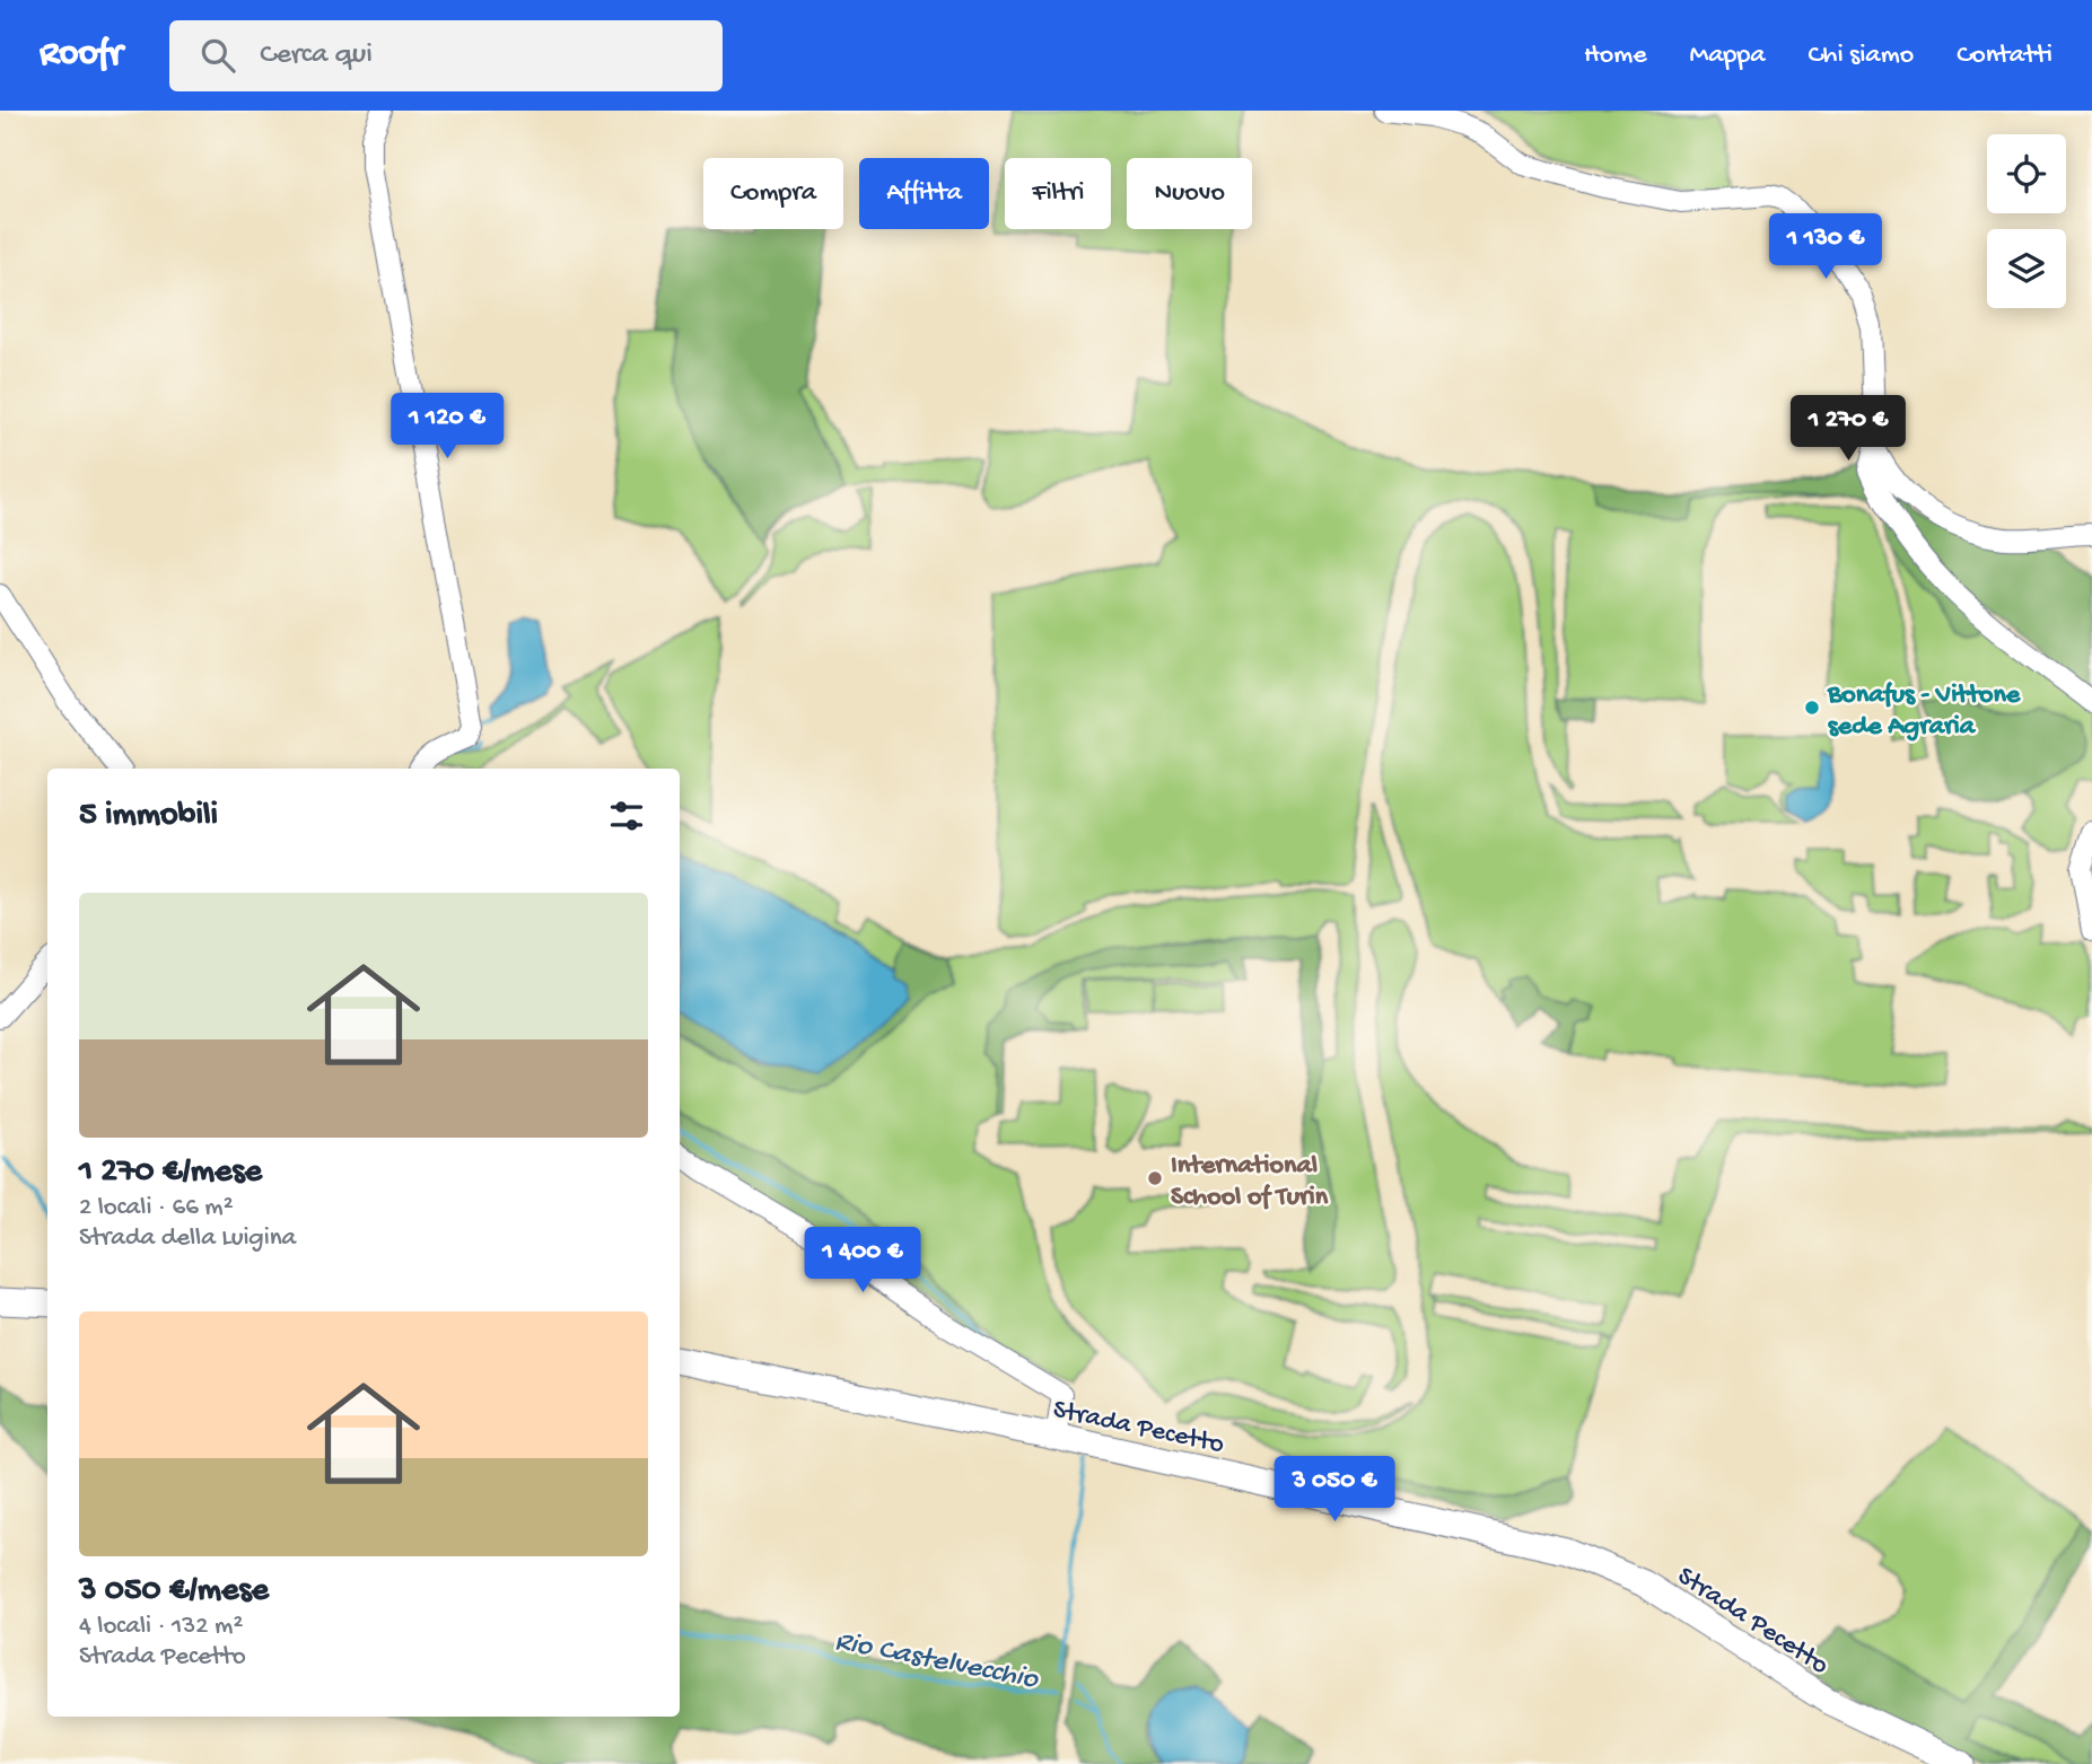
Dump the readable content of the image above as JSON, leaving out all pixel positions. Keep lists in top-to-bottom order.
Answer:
{
  "streets": {
    "main road": ["Strada Pecetto"]
  },
  "water": ["Rio Castelvecchio"],
  "places": ["Bonafus - Vittone sede Agraria", "International School of Turin"],
  "page": {
    "header": "Roofr",
    "search": "Cerca qui",
    "nav": [
      "Home",
      "Mappa",
      "Chi siamo",
      "Contatti"
    ],
    "chip": [
      "Compra",
      "Affitta",
      "Filtri",
      "Nuovo"
    ],
    "price": [
      "1 130 €",
      "1 120 €",
      "1 270 €",
      "1 400 €",
      "3 050 €"
    ],
    "heading": "5 immobili",
    "list": [
      {
        "name": "1 270 €/mese",
        "note": "2 locali · 66 m² · Strada della Luigina"
      },
      {
        "name": "3 050 €/mese",
        "note": "4 locali · 132 m² · Strada Pecetto"
      }
    ]
  }
}
